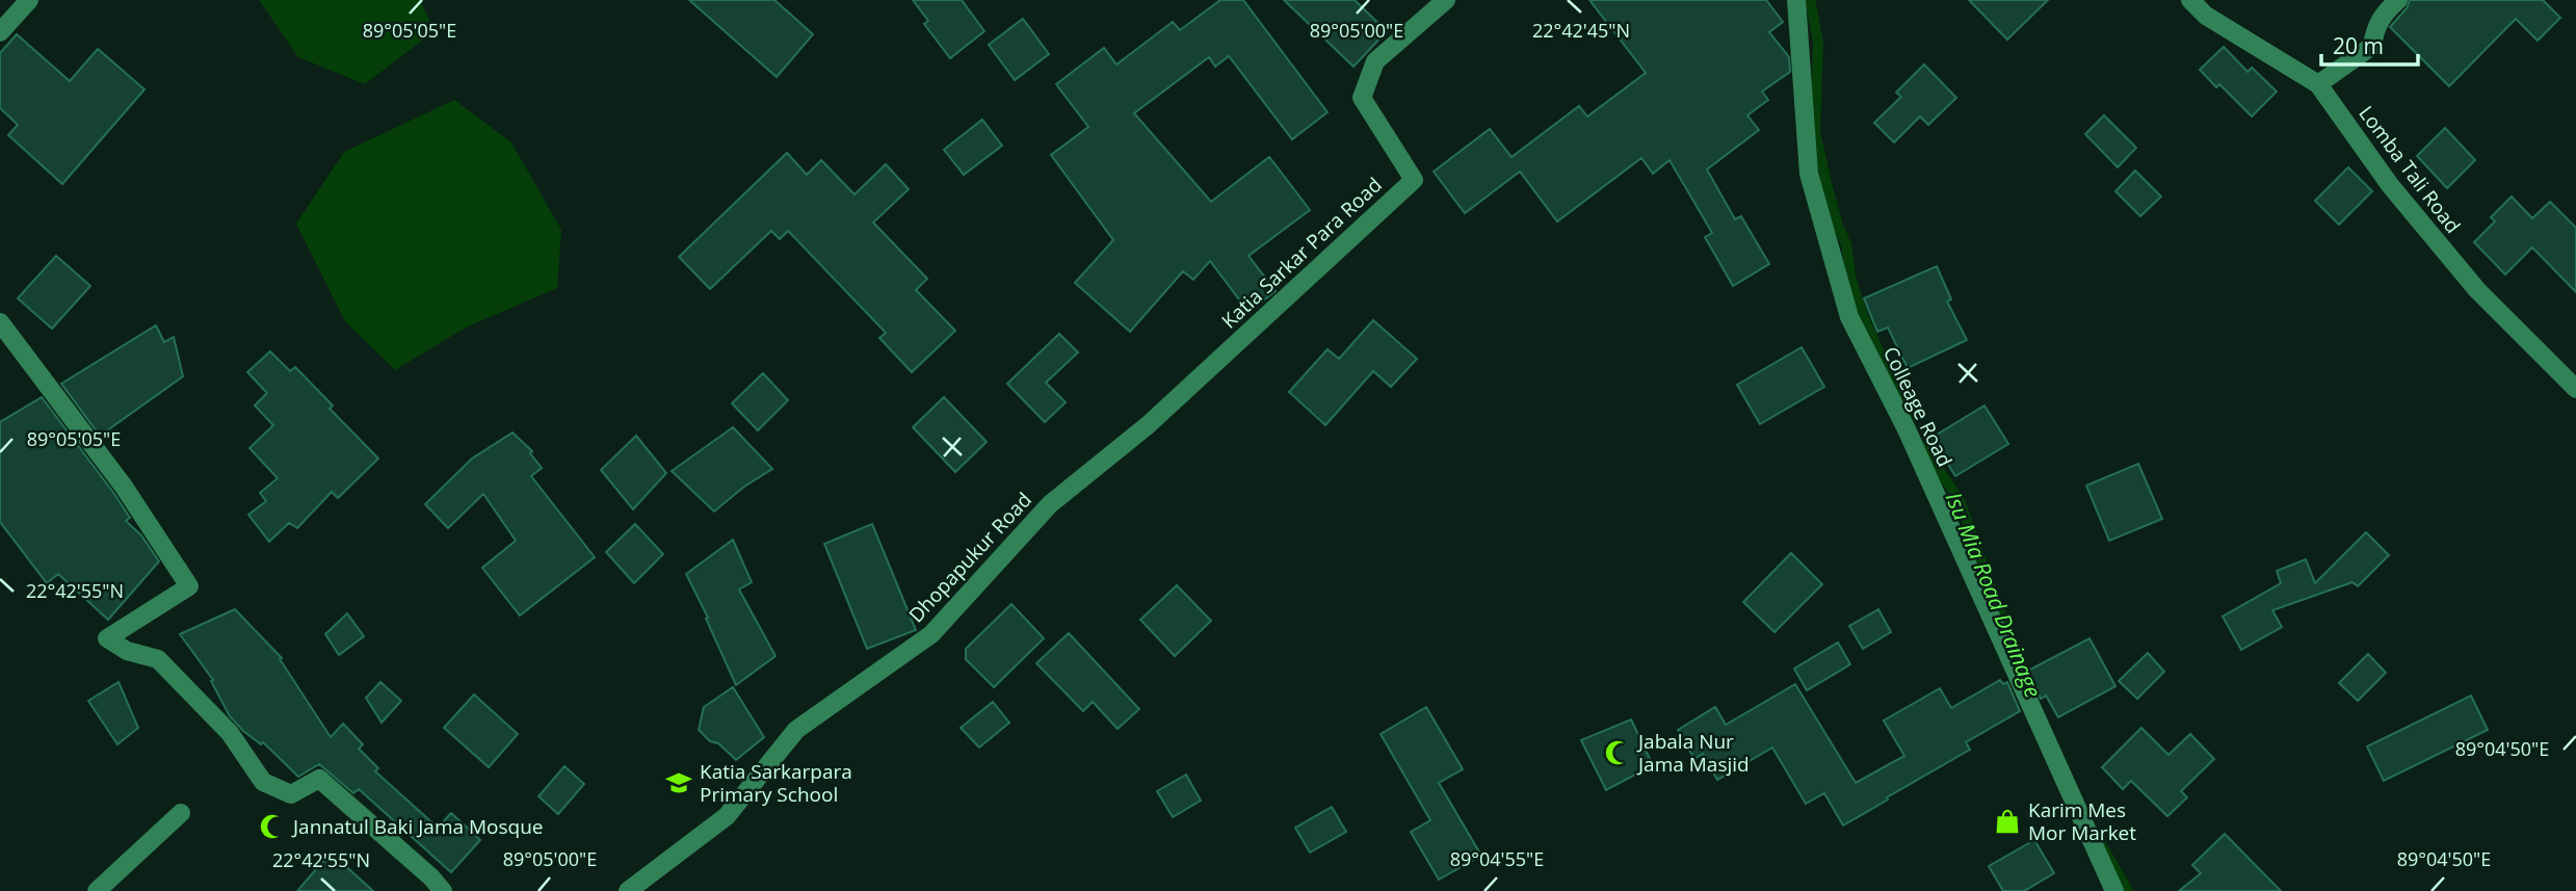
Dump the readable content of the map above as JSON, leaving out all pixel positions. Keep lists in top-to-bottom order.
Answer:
{
  "streets": {
    "street": [
      "Lomba Tali Road",
      "Katia Sarkar Para Road",
      "Colleage Road",
      "Dhopapukur Road"
    ]
  },
  "crossings": [
    ["Katia Sarkar Para Road", "Dhopapukur Road"]
  ],
  "water": ["Isu Mia Road Drainage"],
  "places": {
    "mosque": ["Jabala Nur Jama Masjid", "Jannatul Baki Jama Mosque"],
    "school or university": ["Katia Sarkarpara Primary School"],
    "shop": ["Karim Mes Mor Market"]
  },
  "scale_bar": "20 m",
  "coordinates": [
    "22°42'45\"N",
    "89°05'05\"E",
    "89°05'00\"E",
    "22°42'55\"N",
    "89°04'50\"E",
    "89°04'55\"E"
  ]
}
